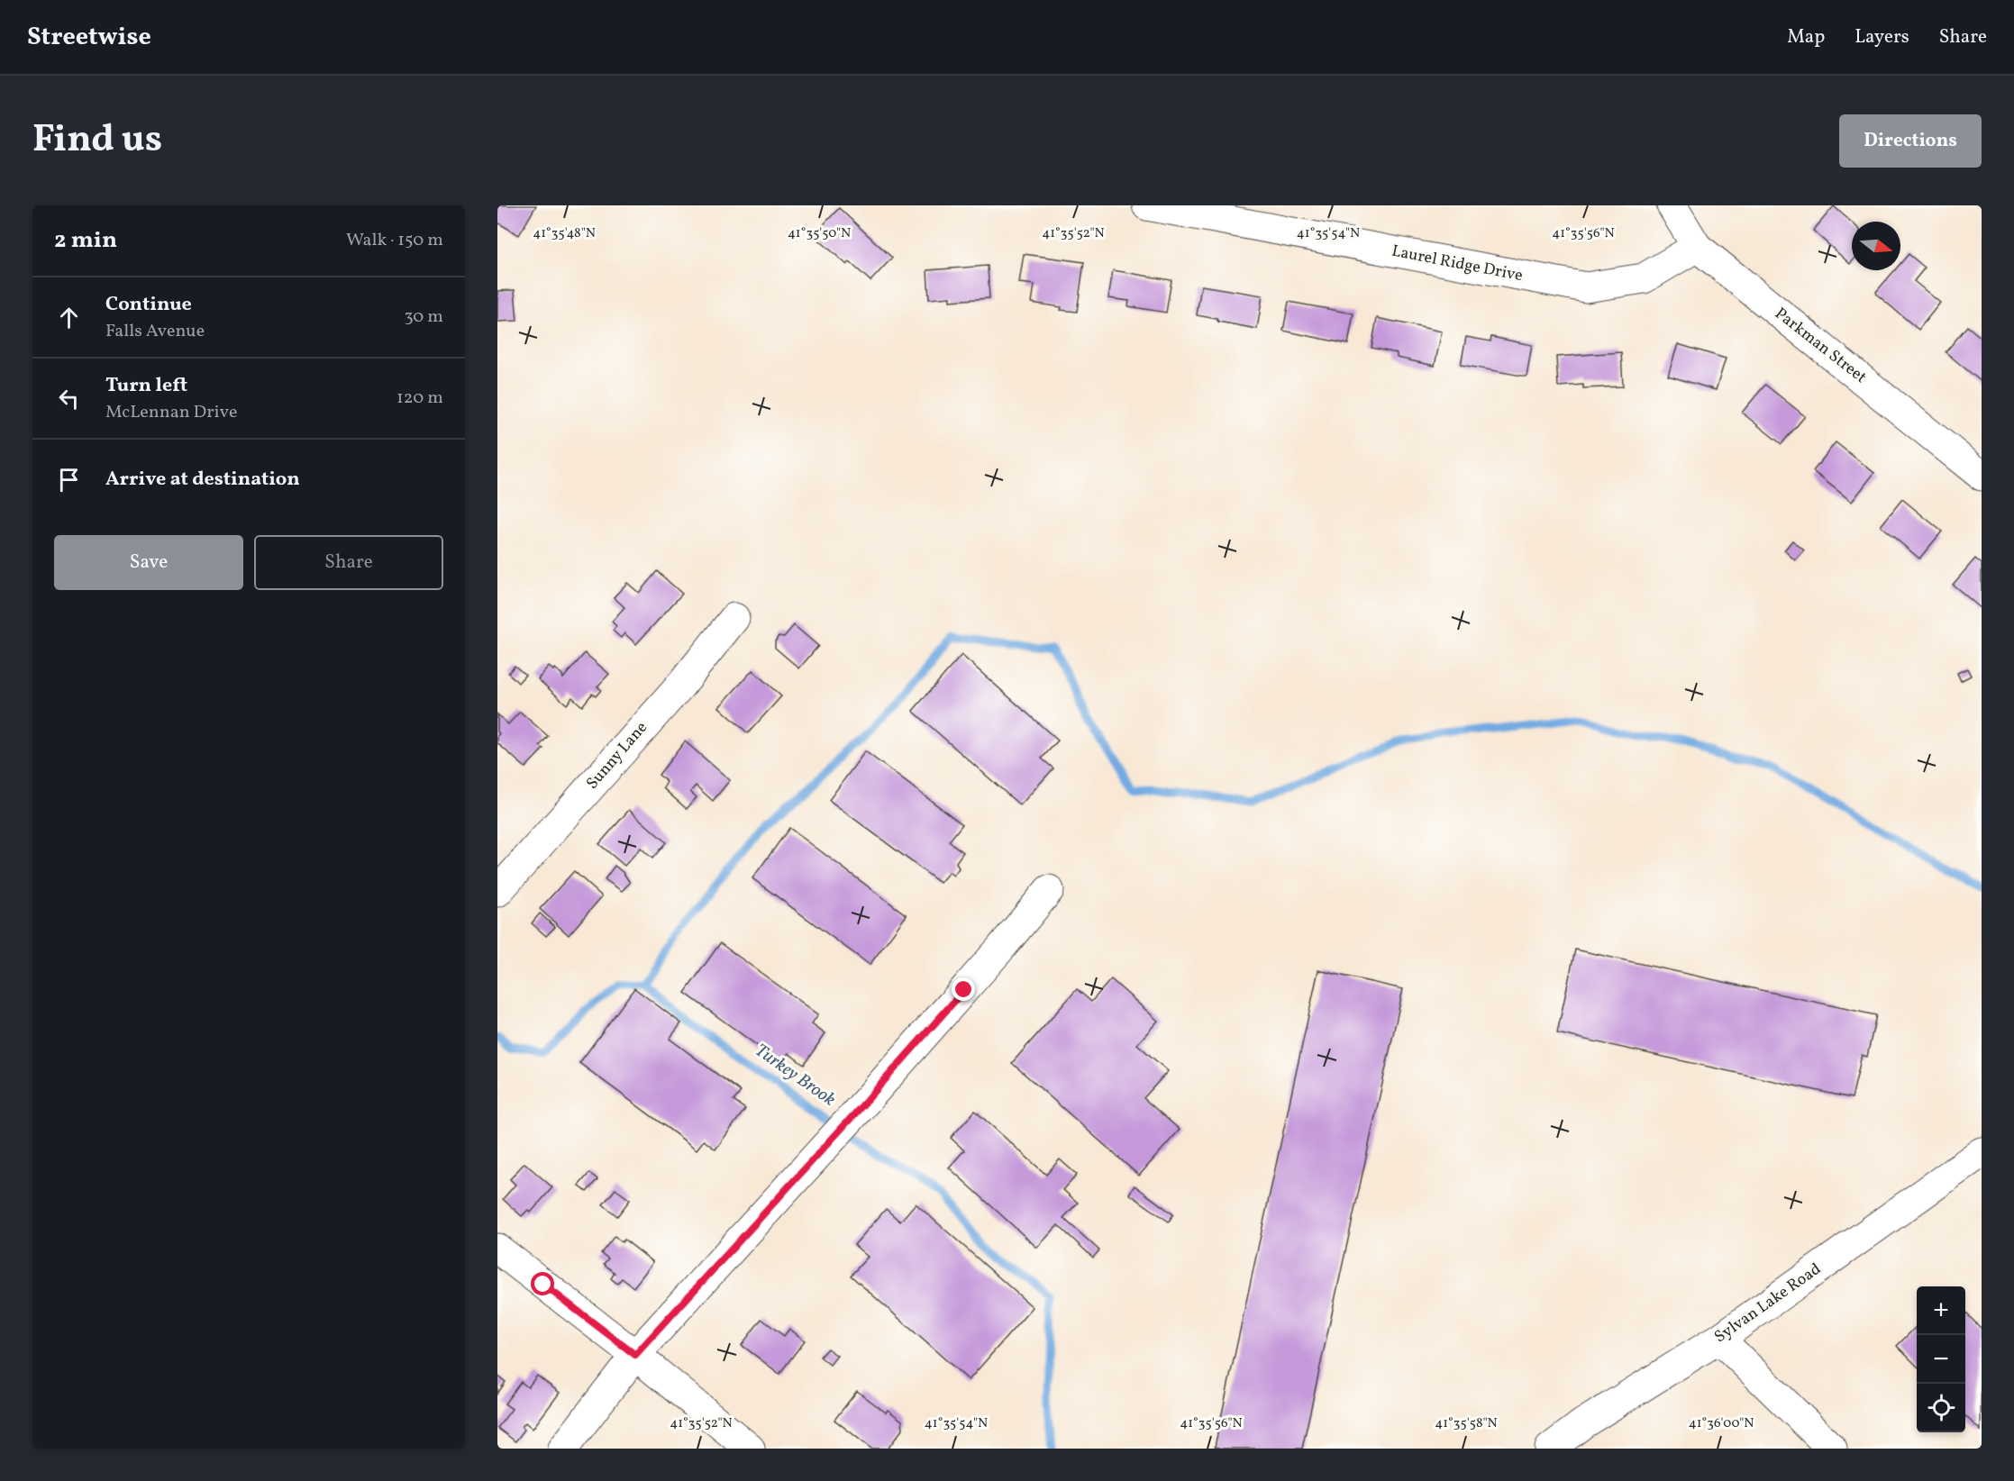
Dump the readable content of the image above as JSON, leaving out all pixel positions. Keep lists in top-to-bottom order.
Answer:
{
  "streets": {
    "street": [
      "Laurel Ridge Drive",
      "Parkman Street",
      "Sunny Lane",
      "Sylvan Lake Road"
    ]
  },
  "crossings": [
    ["Laurel Ridge Drive", "Parkman Street"]
  ],
  "water": ["Turkey Brook"],
  "north": "right",
  "page": {
    "header": "Streetwise",
    "nav": ["Map", "Layers", "Share"],
    "title": "Find us",
    "buttons": [
      "Directions",
      ["Save", "Share"]
    ],
    "heading": ["2 min", "Walk · 150 m"],
    "list": [
      ["Continue", "Falls Avenue", "30 m"],
      ["Turn left", "McLennan Drive", "120 m"],
      "Arrive at destination"
    ],
    "map_buttons": ["+", "−"]
  },
  "coordinates": [
    "41°35'48\"N",
    "41°35'50\"N",
    "41°35'52\"N",
    "41°35'54\"N",
    "41°35'56\"N",
    "41°35'58\"N",
    "41°36'00\"N"
  ]
}
